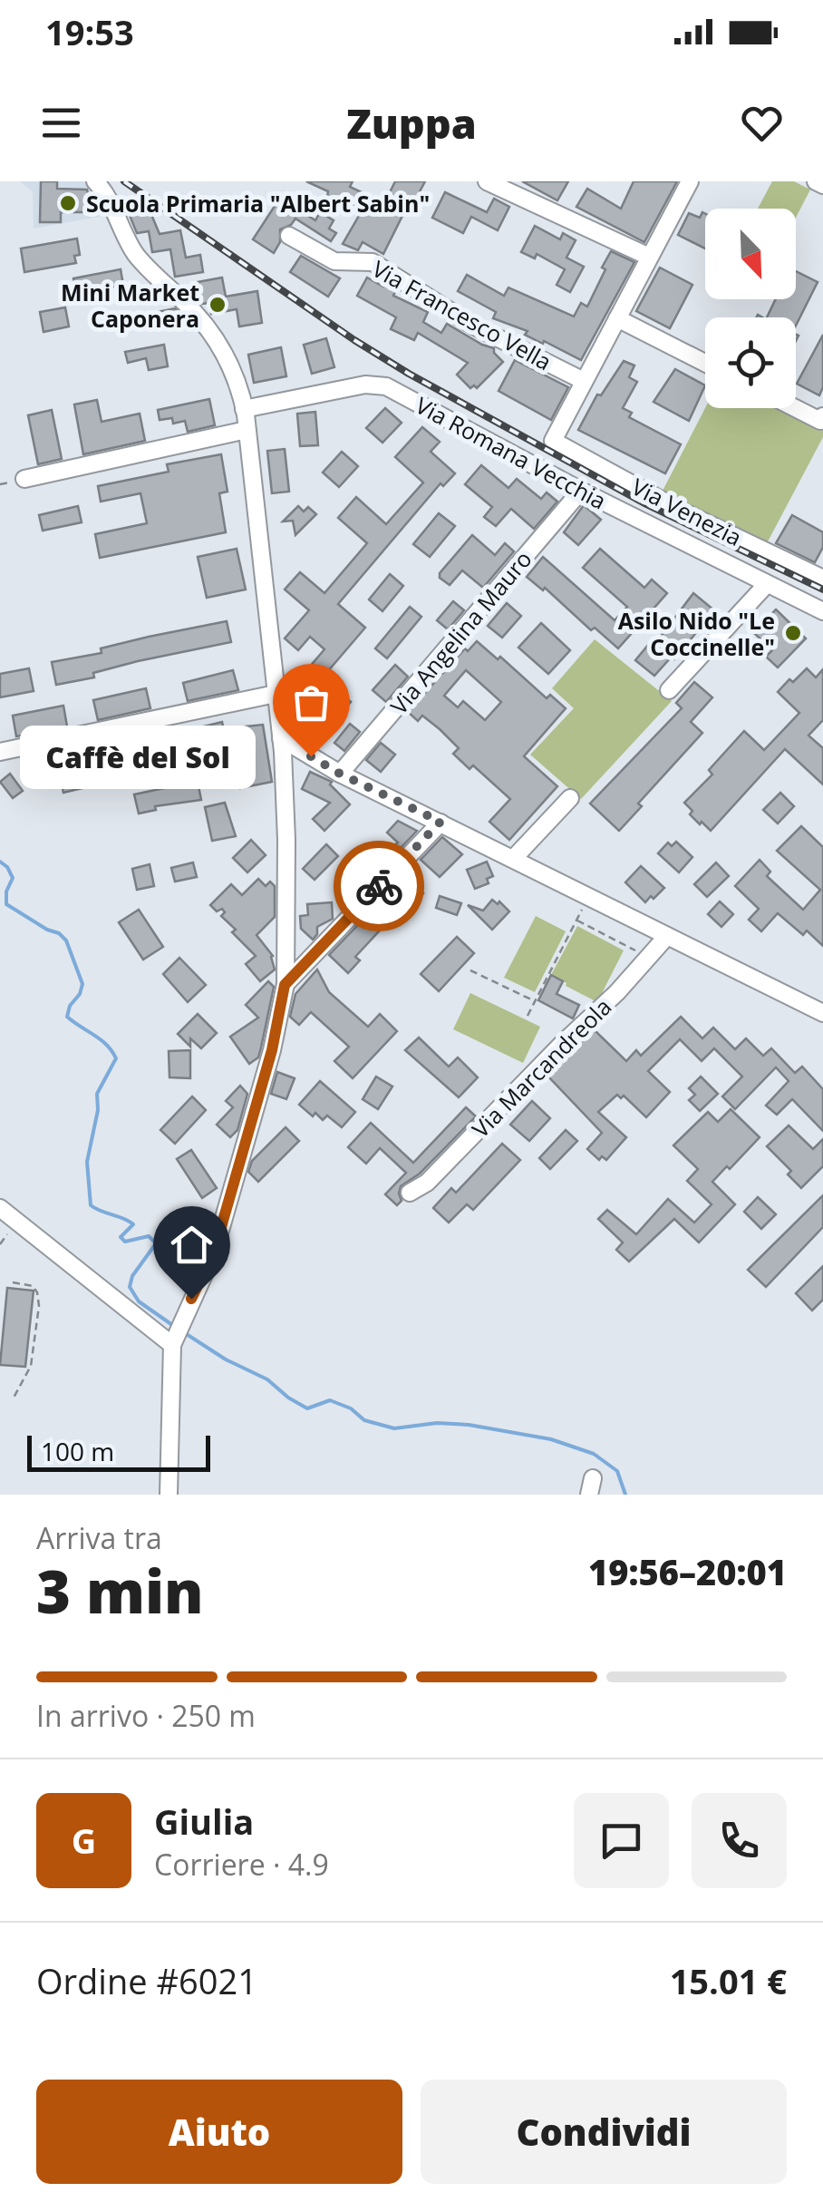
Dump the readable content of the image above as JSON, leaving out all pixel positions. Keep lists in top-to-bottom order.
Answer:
{
  "streets": {
    "street": [
      "Via Francesco Vella",
      "Via Romana Vecchia",
      "Via Venezia",
      "Via Angelina Mauro",
      "Via Marcandreola"
    ]
  },
  "crossings": [
    ["Via Francesco Vella", "Via Venezia"],
    ["Via Romana Vecchia", "Via Angelina Mauro"]
  ],
  "places": [
    "Scuola Primaria \"Albert Sabin\"",
    "Mini Market Caponera",
    "Asilo Nido \"Le Coccinelle\"",
    "Caffè del Sol"
  ],
  "scale_bar": "100 m",
  "north": "bottom right",
  "page": {
    "status": "19:53",
    "header": "Zuppa",
    "bubble": "Caffè del Sol",
    "scale": "100 m",
    "heading": ["3 min", "Arriva tra", "19:56–20:01"],
    "panel": [
      "Giulia",
      "Corriere · 4.9",
      "Ordine #6021",
      "15.01 €"
    ],
    "bar": "In arrivo · 250 m",
    "round": "G",
    "buttons": ["Aiuto", "Condividi"]
  }
}
